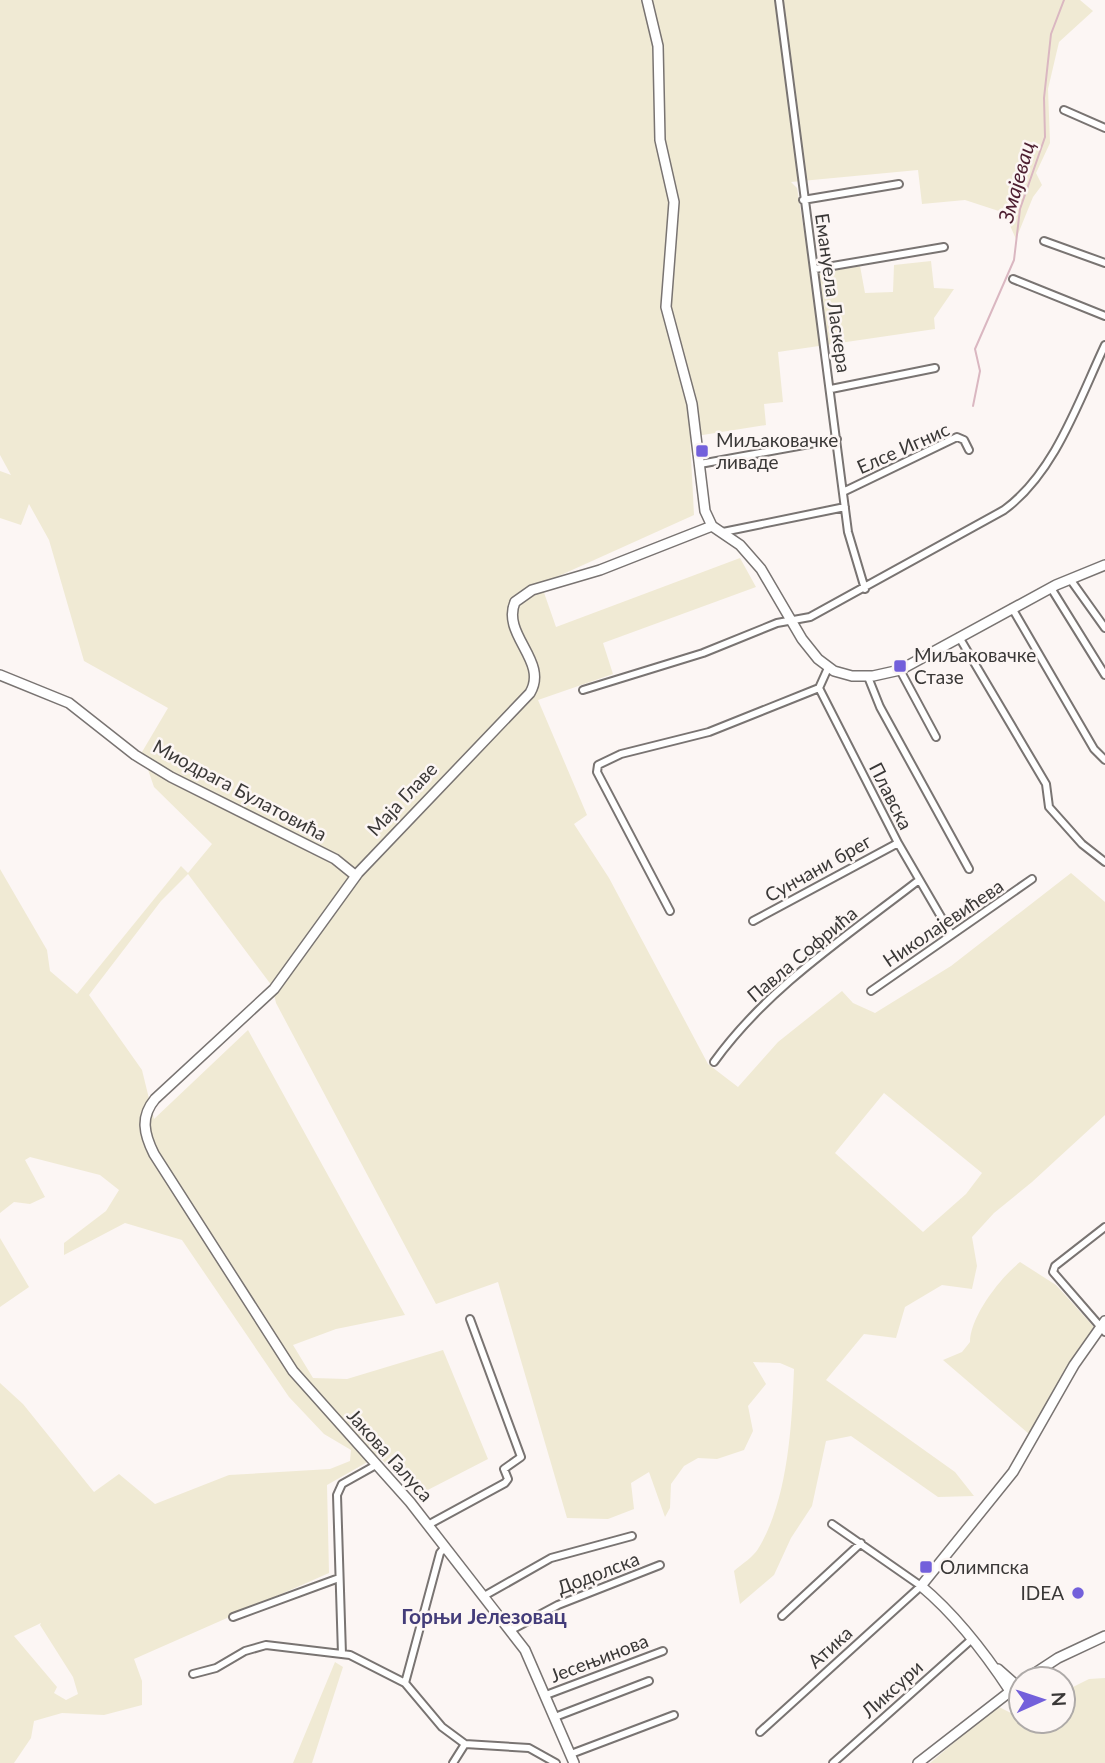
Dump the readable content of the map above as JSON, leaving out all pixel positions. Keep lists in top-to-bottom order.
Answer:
{
  "streets": {
    "street": [
      "Емануела Ласкера",
      "Елсе Игнис",
      "Миодрага Булатовића",
      "Плавска",
      "Маја Главе",
      "Сунчани брег",
      "Николајевићева",
      "Павла Софрића",
      "Јакова Галуса",
      "Додолска",
      "Атика",
      "Јесењинова",
      "Ликсури"
    ]
  },
  "crossings": [
    ["Емануела Ласкера", "Елсе Игнис"],
    ["Миодрага Булатовића", "Маја Главе"],
    ["Плавска", "Сунчани брег"],
    ["Плавска", "Николајевићева"],
    ["Плавска", "Павла Софрића"],
    ["Маја Главе", "Јакова Галуса"],
    ["Јакова Галуса", "Додолска"],
    ["Јакова Галуса", "Јесењинова"]
  ],
  "districts": ["Горњи Јелезовац"],
  "water": ["Змајевац"],
  "places": {
    "transit": ["Миљаковачке ливаде", "Миљаковачке Стазе", "Олимпска"],
    "other": ["IDEA"]
  },
  "north": "right"
}
